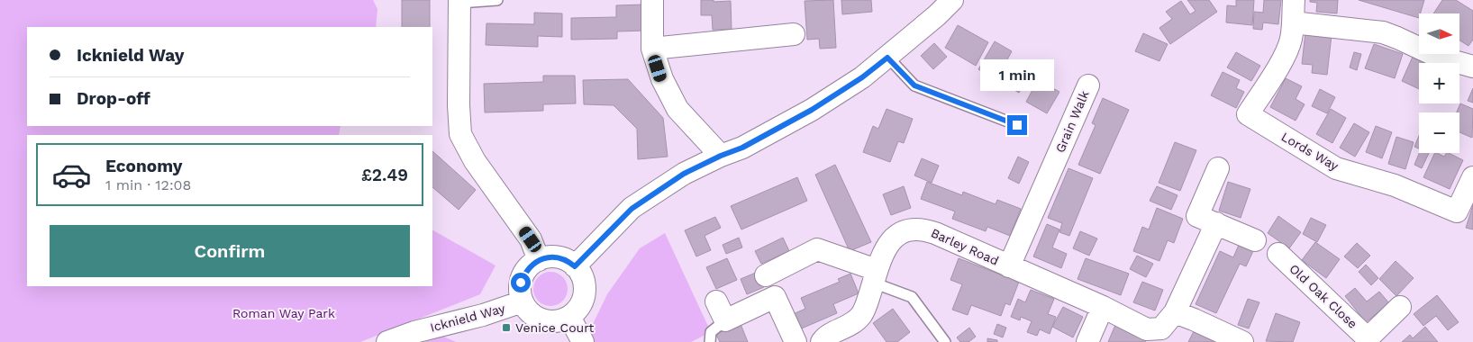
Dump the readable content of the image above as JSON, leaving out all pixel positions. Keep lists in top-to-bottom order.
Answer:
{
  "streets": {
    "street": [
      "Grain Walk",
      "Lords Way",
      "Barley Road",
      "Old Oak Close",
      "Icknield Way"
    ]
  },
  "crossings": [
    ["Grain Walk", "Barley Road"]
  ],
  "parks": ["Roman Way Park"],
  "places": {
    "transit": ["Venice Court"]
  },
  "north": "right",
  "page": {
    "map_buttons": ["+", "−"],
    "banner": ["Icknield Way", "Drop-off"],
    "bubble": "1 min",
    "list": [
      {
        "name": "Economy",
        "note": "1 min · 12:08",
        "value": "£2.49"
      }
    ],
    "buttons": "Confirm"
  }
}
